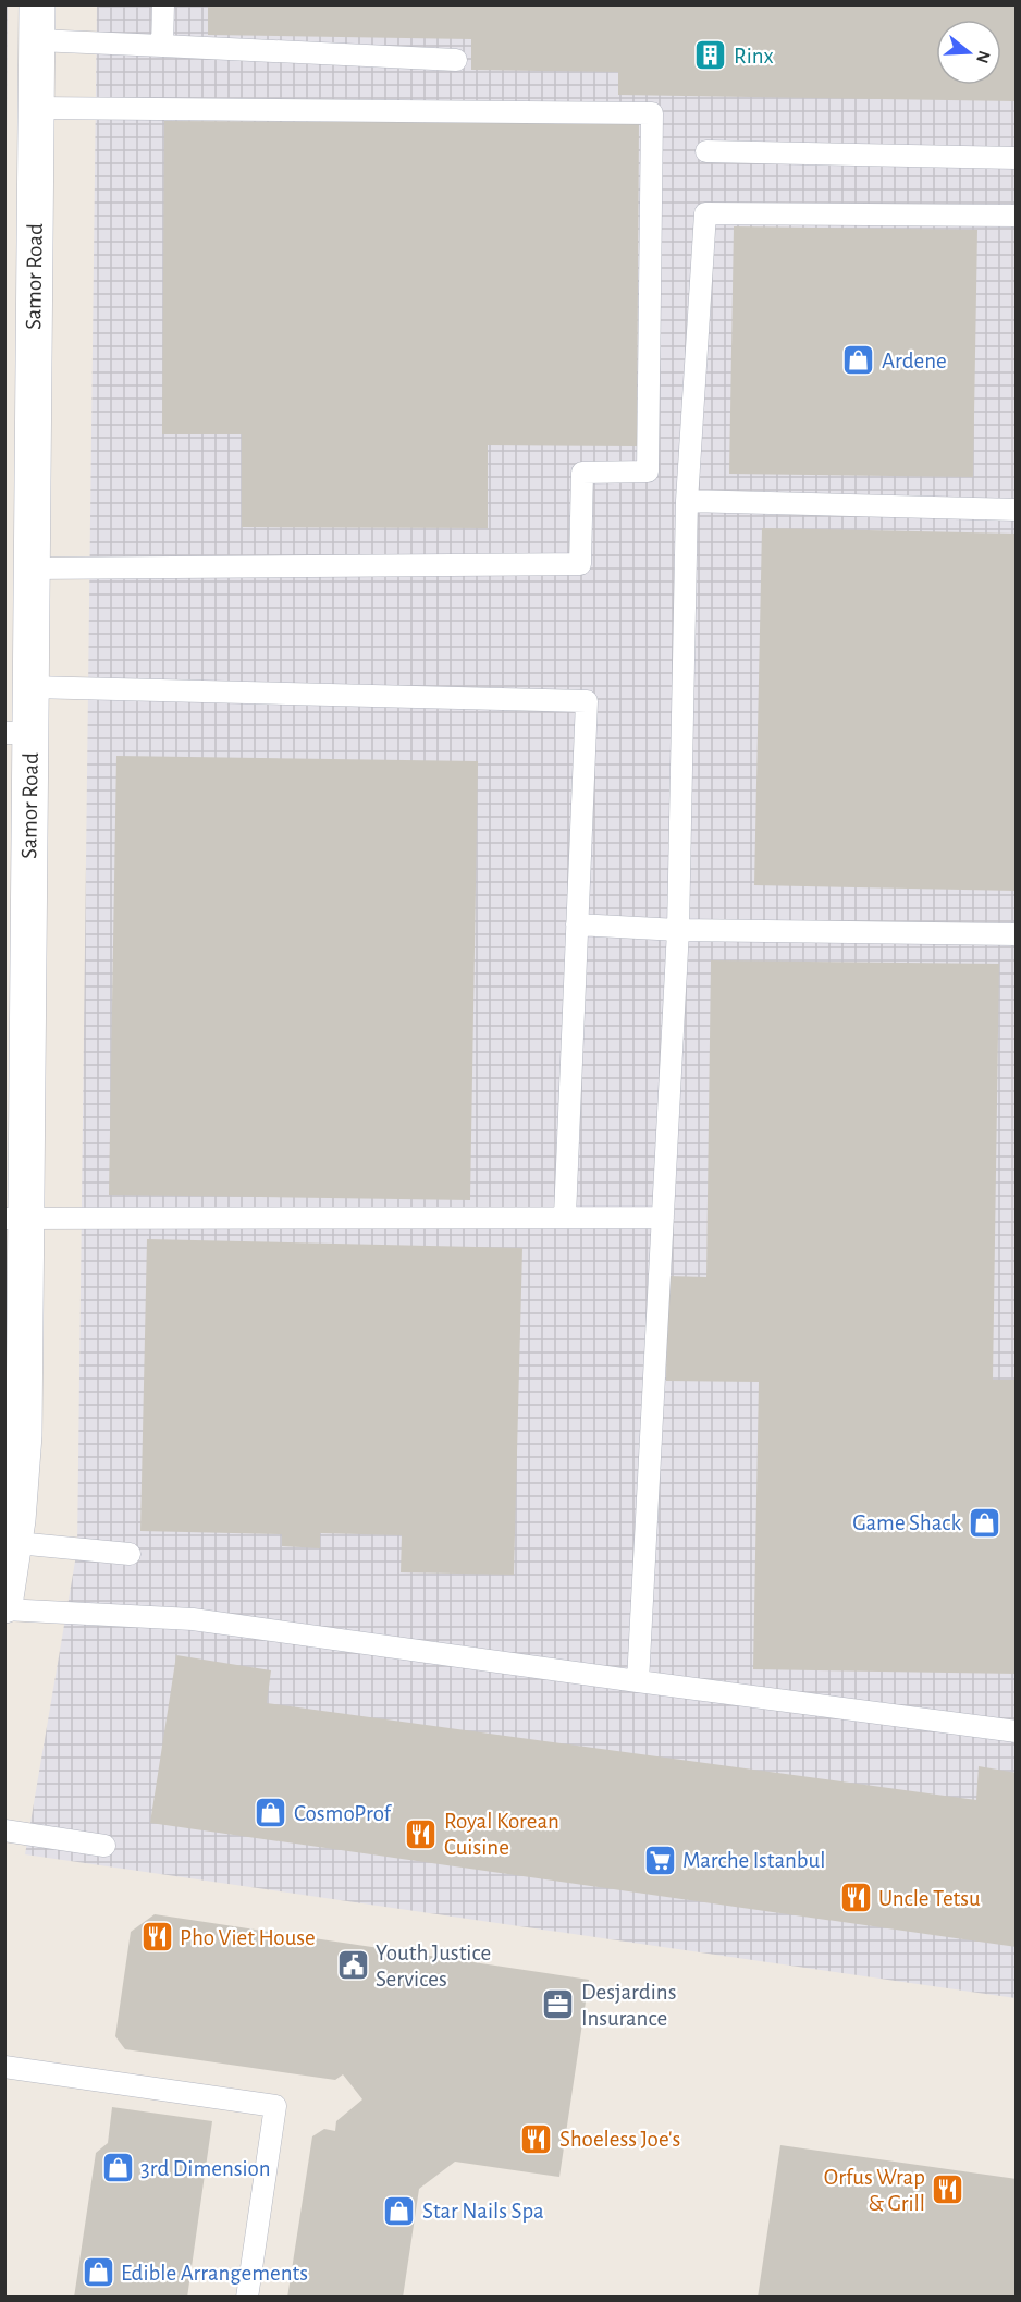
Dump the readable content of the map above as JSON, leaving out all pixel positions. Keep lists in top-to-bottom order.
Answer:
{
  "streets": {
    "street": ["Samor Road"]
  },
  "places": {
    "building": ["Rinx"],
    "shop": [
      "Ardene",
      "Game Shack",
      "CosmoProf",
      "3rd Dimension",
      "Star Nails Spa",
      "Edible Arrangements"
    ],
    "restaurant": [
      "Royal Korean Cuisine",
      "Uncle Tetsu",
      "Pho Viet House",
      "Shoeless Joe's",
      "Orfus Wrap & Grill"
    ],
    "supermarket": ["Marche Istanbul"],
    "public building": ["Youth Justice Services"],
    "office": ["Desjardins Insurance"]
  },
  "north": "right"
}
